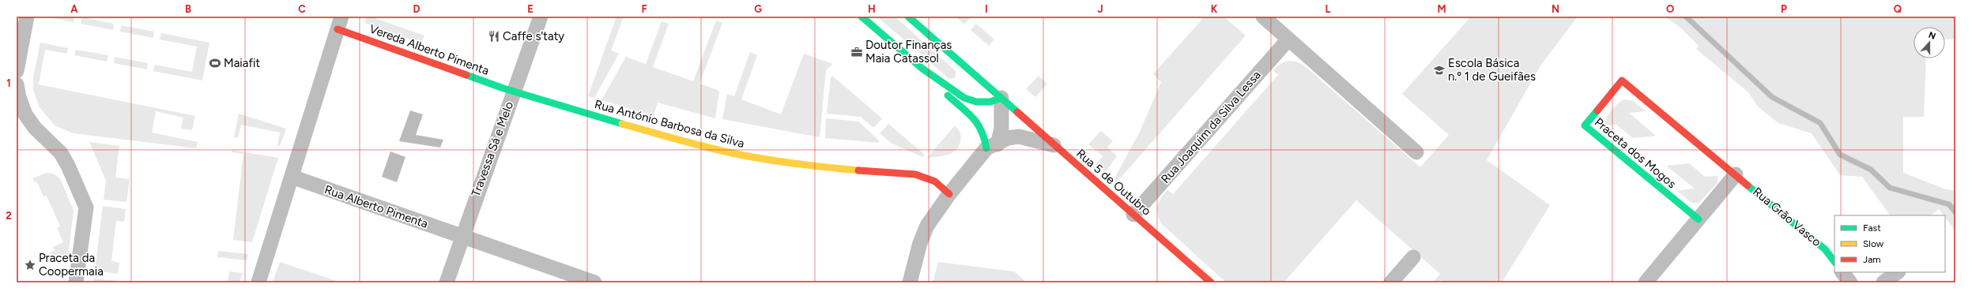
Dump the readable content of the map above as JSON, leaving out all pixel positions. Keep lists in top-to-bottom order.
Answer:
{
  "streets": {
    "street": [
      "Vereda Alberto Pimenta",
      "Rua António Barbosa da Silva",
      "Rua Joaquim da Silva Lessa",
      "Travessa Sá e Melo",
      "Praceta dos Mogos",
      "Rua 5 de Outubro",
      "Rua Alberto Pimenta",
      "Rua Grão Vasco"
    ]
  },
  "crossings": [
    ["Vereda Alberto Pimenta", "Rua António Barbosa da Silva"],
    ["Vereda Alberto Pimenta", "Travessa Sá e Melo"],
    ["Rua António Barbosa da Silva", "Travessa Sá e Melo"],
    ["Rua Joaquim da Silva Lessa", "Rua 5 de Outubro"],
    ["Travessa Sá e Melo", "Rua Alberto Pimenta"],
    ["Praceta dos Mogos", "Rua Grão Vasco"]
  ],
  "places": {
    "restaurant": ["Caffe s'taty"],
    "office": ["Doutor Finanças Maia Catassol"],
    "sports": ["Maiafit"],
    "school or university": ["Escola Básica n.º 1 de Gueifães"],
    "place": ["Praceta da Coopermaia"]
  },
  "legend": ["Fast", "Slow", "Jam"],
  "north": "top",
  "grid": {
    "columns": [
      "A",
      "B",
      "C",
      "D",
      "E",
      "F",
      "G",
      "H",
      "I",
      "J",
      "K",
      "L",
      "M",
      "N",
      "O",
      "P",
      "Q"
    ],
    "rows": ["1", "2"]
  }
}
